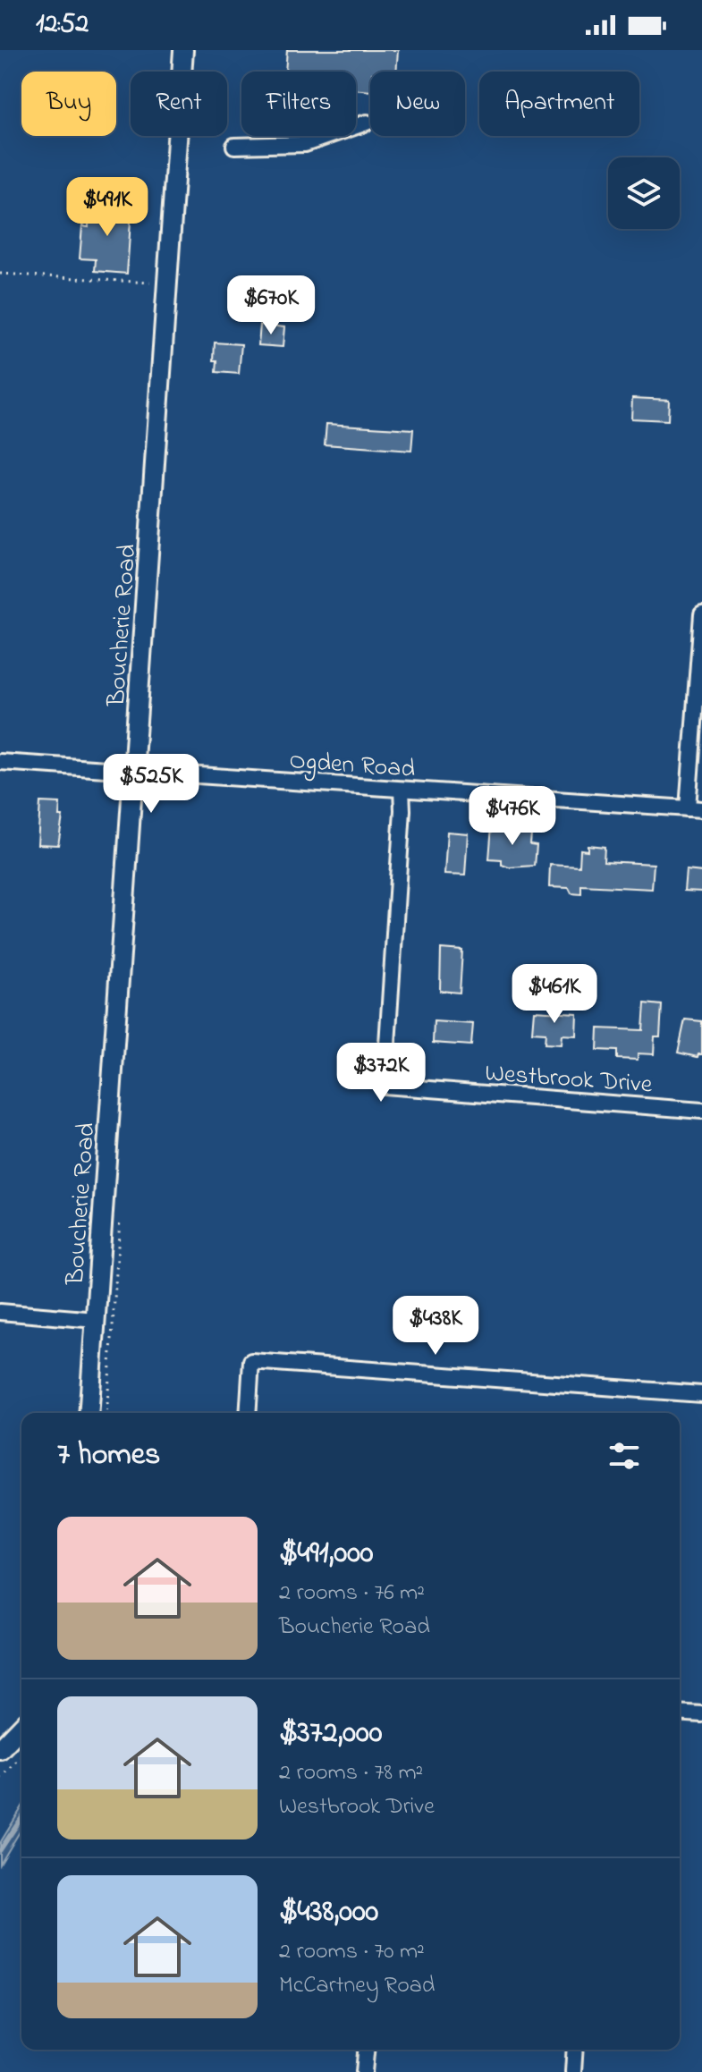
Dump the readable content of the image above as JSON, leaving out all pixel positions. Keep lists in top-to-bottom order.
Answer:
{
  "streets": {
    "main road": ["Boucherie Road"],
    "street": ["Ogden Road", "Westbrook Drive"]
  },
  "crossings": [
    ["Boucherie Road", "Ogden Road"],
    ["Ogden Road", "Westbrook Drive"]
  ],
  "page": {
    "status": "12:52",
    "chip": [
      "Buy",
      "Rent",
      "Filters",
      "New",
      "Apartment"
    ],
    "price": [
      "$491K",
      "$670K",
      "$525K",
      "$476K",
      "$461K",
      "$372K",
      "$438K"
    ],
    "heading": "7 homes",
    "list": [
      {
        "name": "$491,000",
        "note": "2 rooms · 76 m² · Boucherie Road"
      },
      {
        "name": "$372,000",
        "note": "2 rooms · 78 m² · Westbrook Drive"
      },
      {
        "name": "$438,000",
        "note": "2 rooms · 70 m² · McCartney Road"
      }
    ]
  }
}
